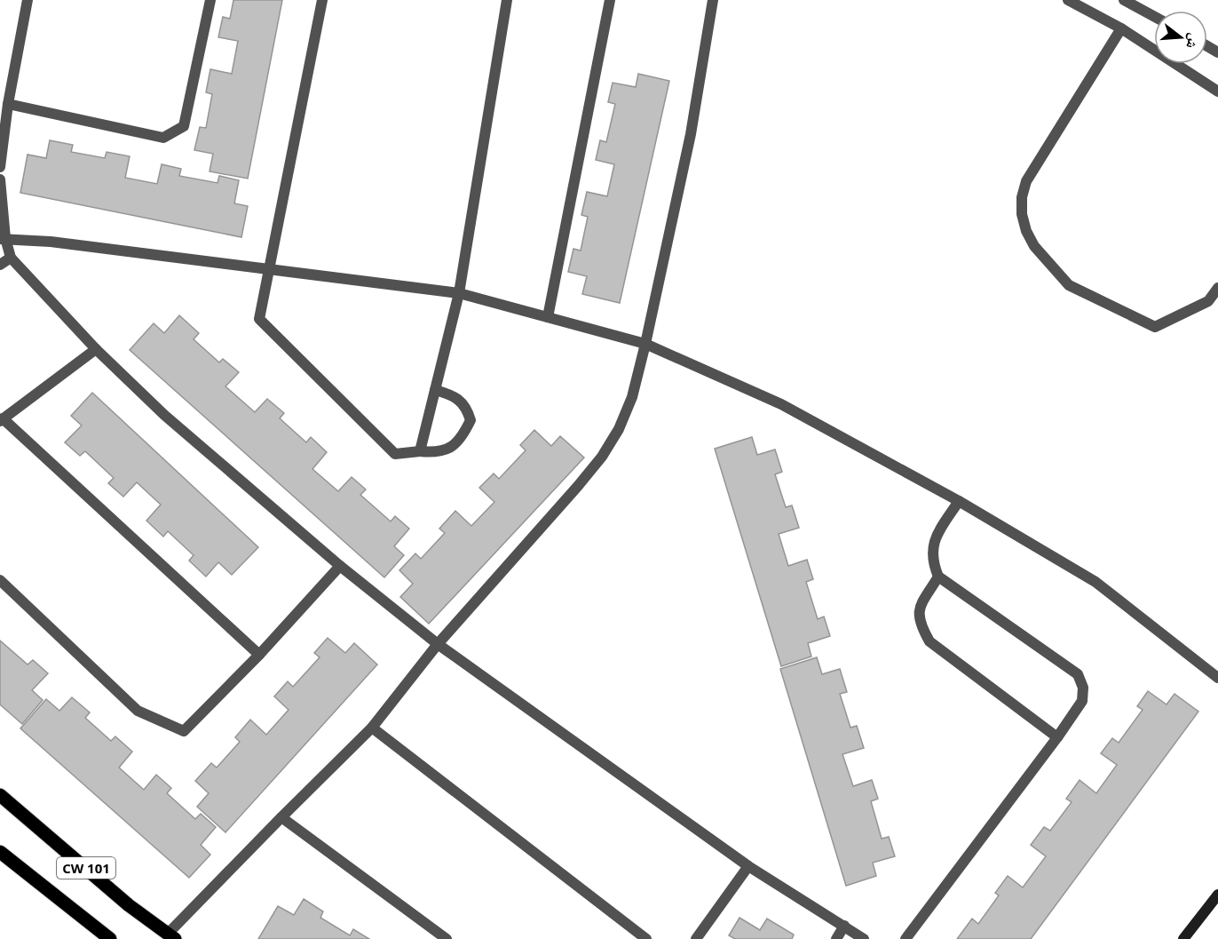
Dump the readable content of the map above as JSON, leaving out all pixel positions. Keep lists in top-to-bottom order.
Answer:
{
  "streets": {
    "main road": ["CW 101"]
  },
  "north": "right"
}
